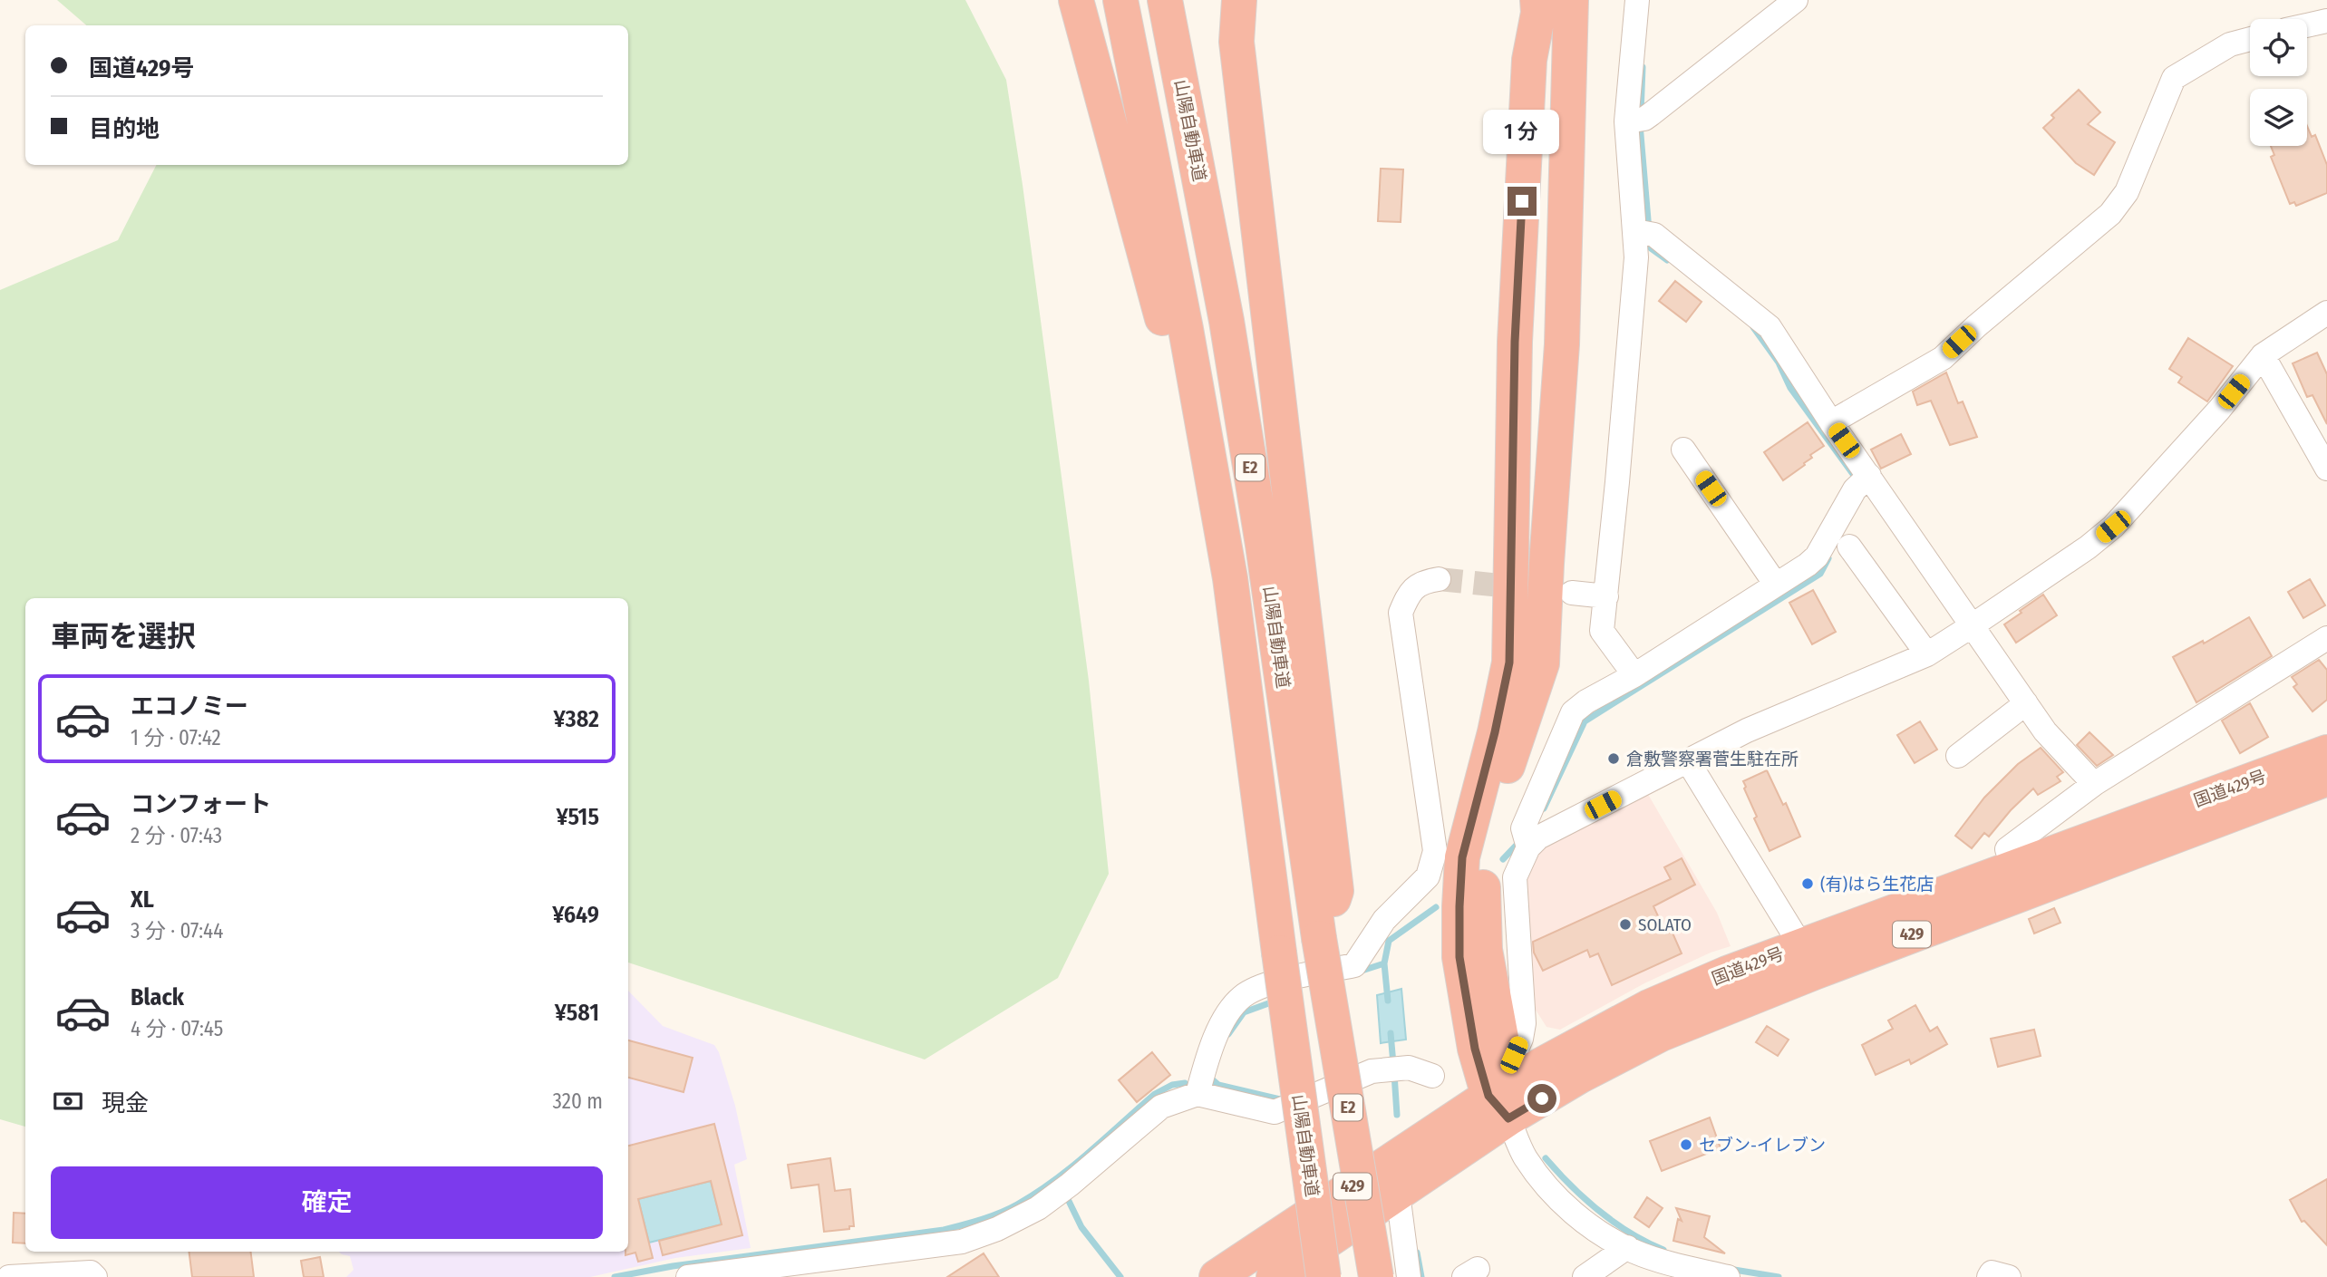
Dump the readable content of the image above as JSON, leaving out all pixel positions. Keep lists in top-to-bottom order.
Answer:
{
  "streets": {
    "highway": [
      "山陽自動車道",
      "E2",
      "国道429号",
      "429"
    ]
  },
  "places": [
    "倉敷警察署菅生駐在所",
    "(有)はら生花店",
    "SOLATO",
    "セブン-イレブン"
  ],
  "page": {
    "banner": ["国道429号", "目的地"],
    "bubble": "1 分",
    "heading": "車両を選択",
    "list": [
      {
        "name": "エコノミー",
        "note": "1 分 · 07:42",
        "value": "¥382"
      },
      {
        "name": "コンフォート",
        "note": "2 分 · 07:43",
        "value": "¥515"
      },
      {
        "name": "XL",
        "note": "3 分 · 07:44",
        "value": "¥649"
      },
      {
        "name": "Black",
        "note": "4 分 · 07:45",
        "value": "¥581"
      }
    ],
    "pay": ["現金", "320 m"],
    "buttons": "確定"
  }
}
